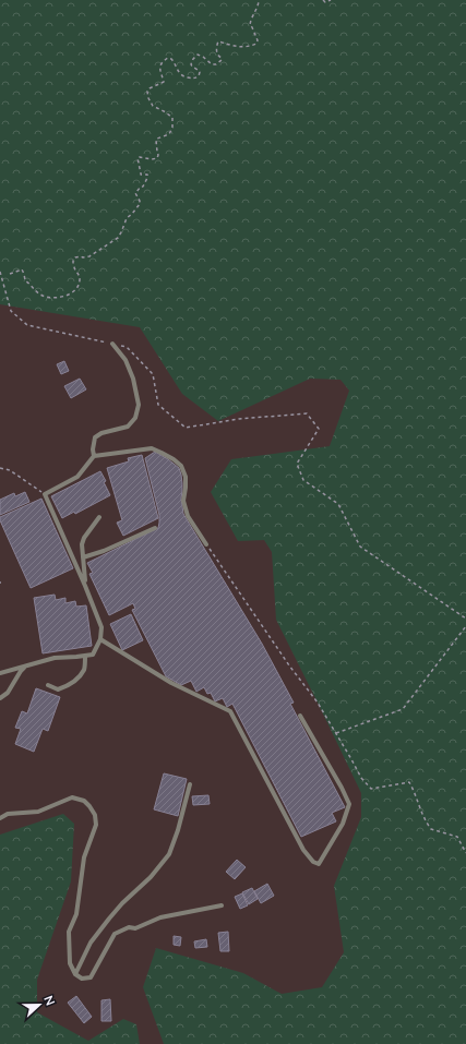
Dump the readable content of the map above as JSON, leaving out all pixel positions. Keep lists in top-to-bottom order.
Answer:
{
  "north": "right"
}
